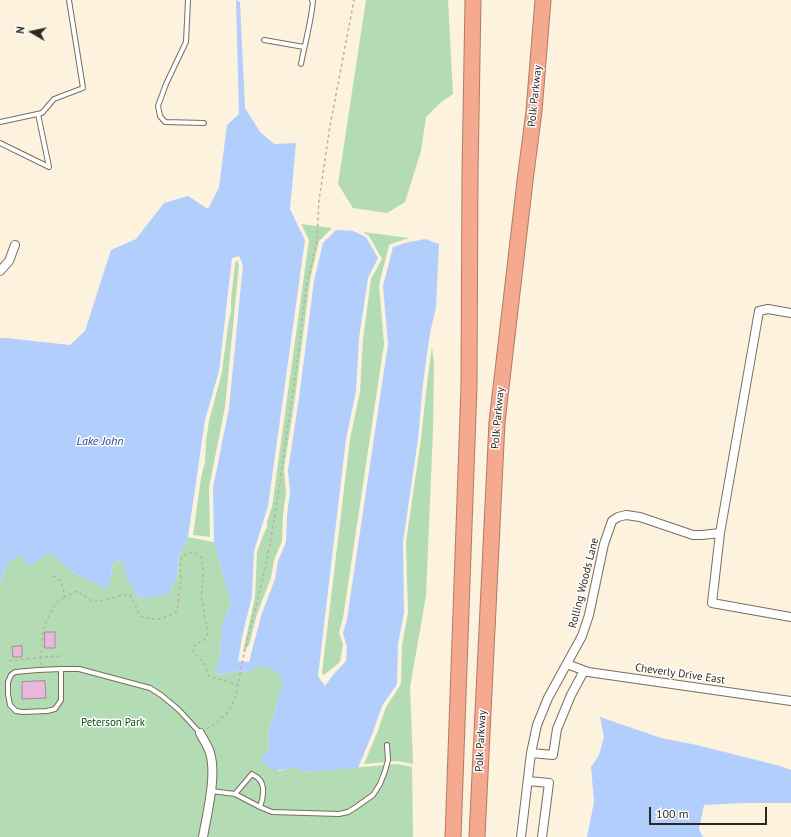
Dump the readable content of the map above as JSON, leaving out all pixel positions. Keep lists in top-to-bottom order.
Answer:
{
  "streets": {
    "highway": ["Polk Parkway"],
    "street": ["Rolling Woods Lane", "Cheverly Drive East"]
  },
  "crossings": [
    ["Rolling Woods Lane", "Cheverly Drive East"]
  ],
  "water": ["Lake John"],
  "parks": ["Peterson Park"],
  "scale_bar": "100 m",
  "north": "left"
}
